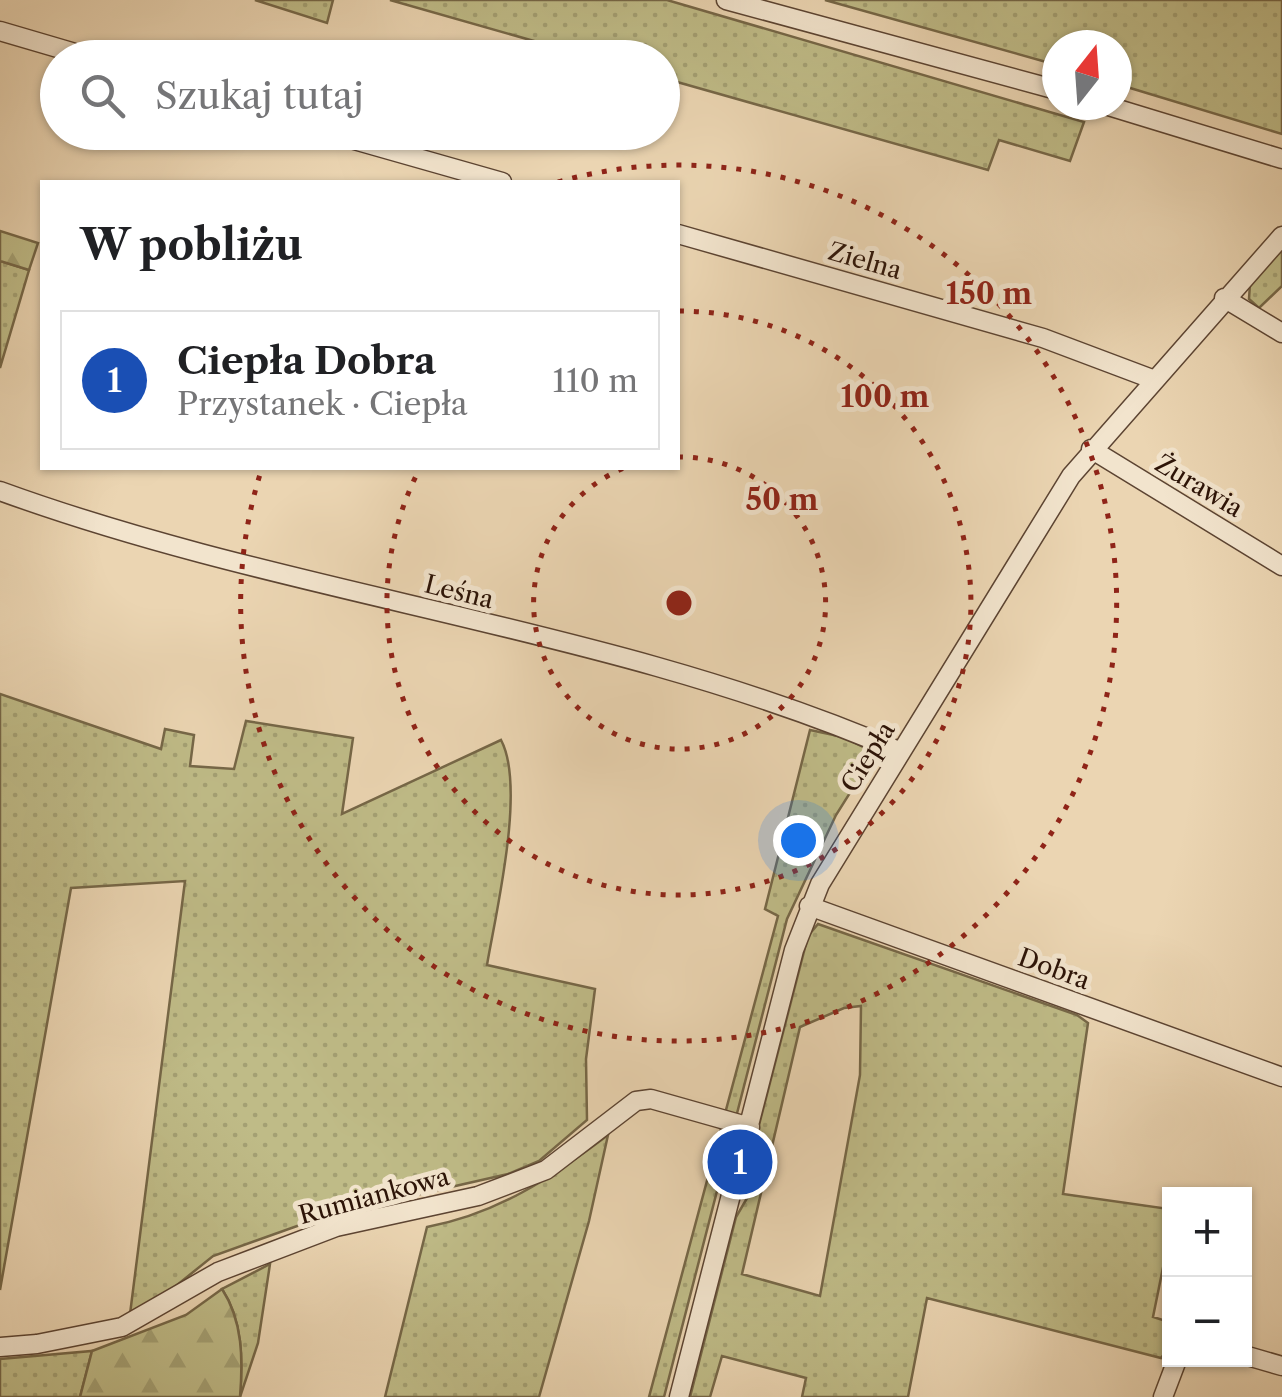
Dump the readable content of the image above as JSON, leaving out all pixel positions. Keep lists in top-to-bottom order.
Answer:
{
  "streets": {
    "street": [
      "Zielna",
      "Żurawia",
      "Leśna",
      "Ciepła",
      "Dobra",
      "Rumiankowa"
    ]
  },
  "crossings": [
    ["Zielna", "Ciepła"],
    ["Żurawia", "Ciepła"],
    ["Leśna", "Ciepła"],
    ["Ciepła", "Dobra"],
    ["Ciepła", "Rumiankowa"]
  ],
  "north": "top",
  "page": {
    "search": "Szukaj tutaj",
    "heading": "W pobliżu",
    "list": [
      {
        "mark": "1",
        "name": "Ciepła Dobra",
        "note": "Przystanek · Ciepła",
        "value": "110 m"
      }
    ],
    "pins": "1",
    "map_buttons": ["+", "−"]
  },
  "rings": ["150 m", "100 m", "50 m"]
}
